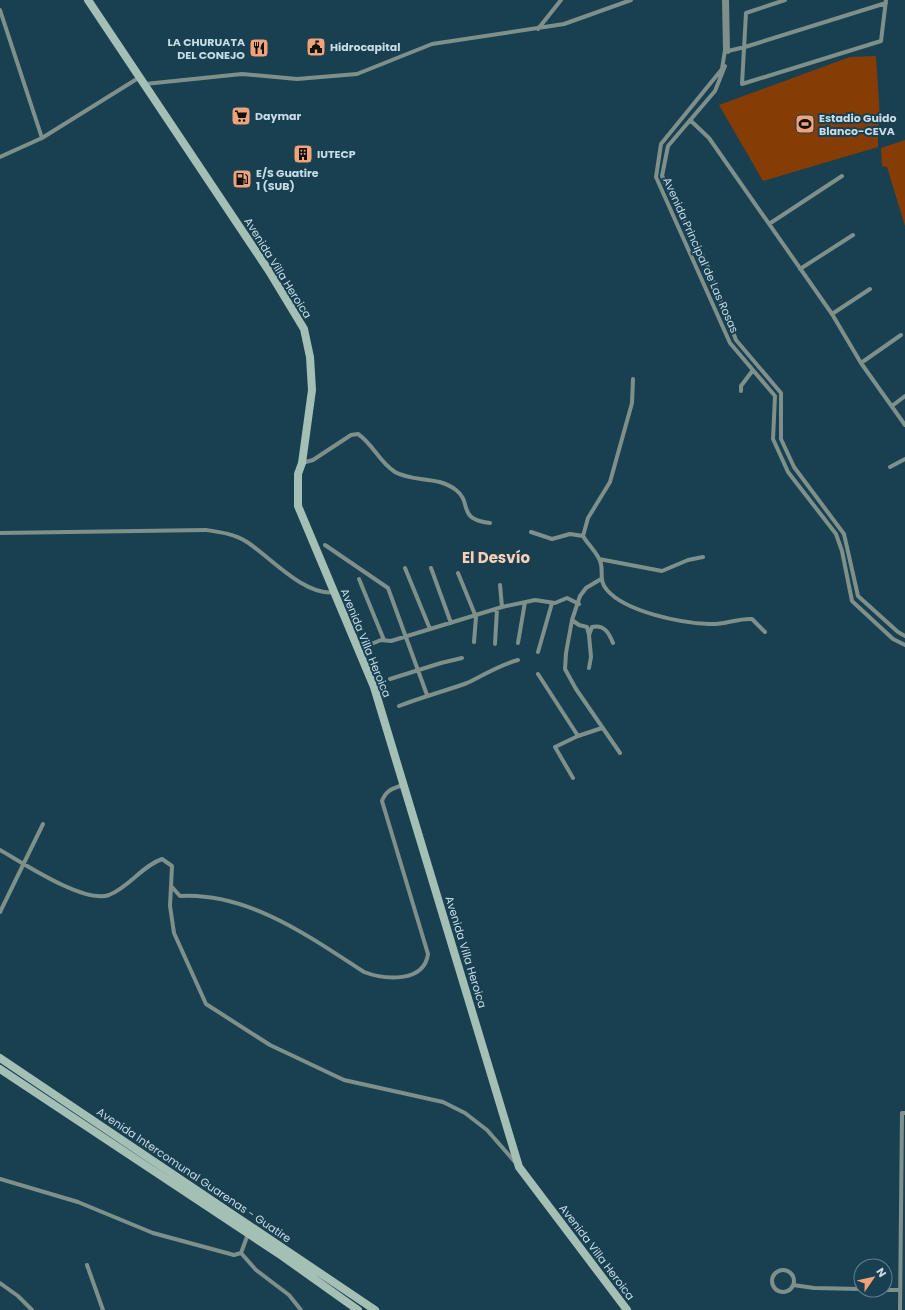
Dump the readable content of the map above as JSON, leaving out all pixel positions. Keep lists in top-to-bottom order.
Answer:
{
  "streets": {
    "main road": ["Avenida Villa Heroica", "Avenida Intercomunal Guarenas - Guatire"],
    "street": ["Avenida Principal de Las Rosas"]
  },
  "districts": ["El Desvío"],
  "places": {
    "public building": ["Hidrocapital"],
    "restaurant": ["LA CHURUATA DEL CONEJO"],
    "supermarket": ["Daymar"],
    "sports": ["Estadio Guido Blanco-CEVA"],
    "building": ["IUTECP"],
    "fuel station": ["E/S Guatire 1 (SUB)"]
  },
  "north": "top right"
}
